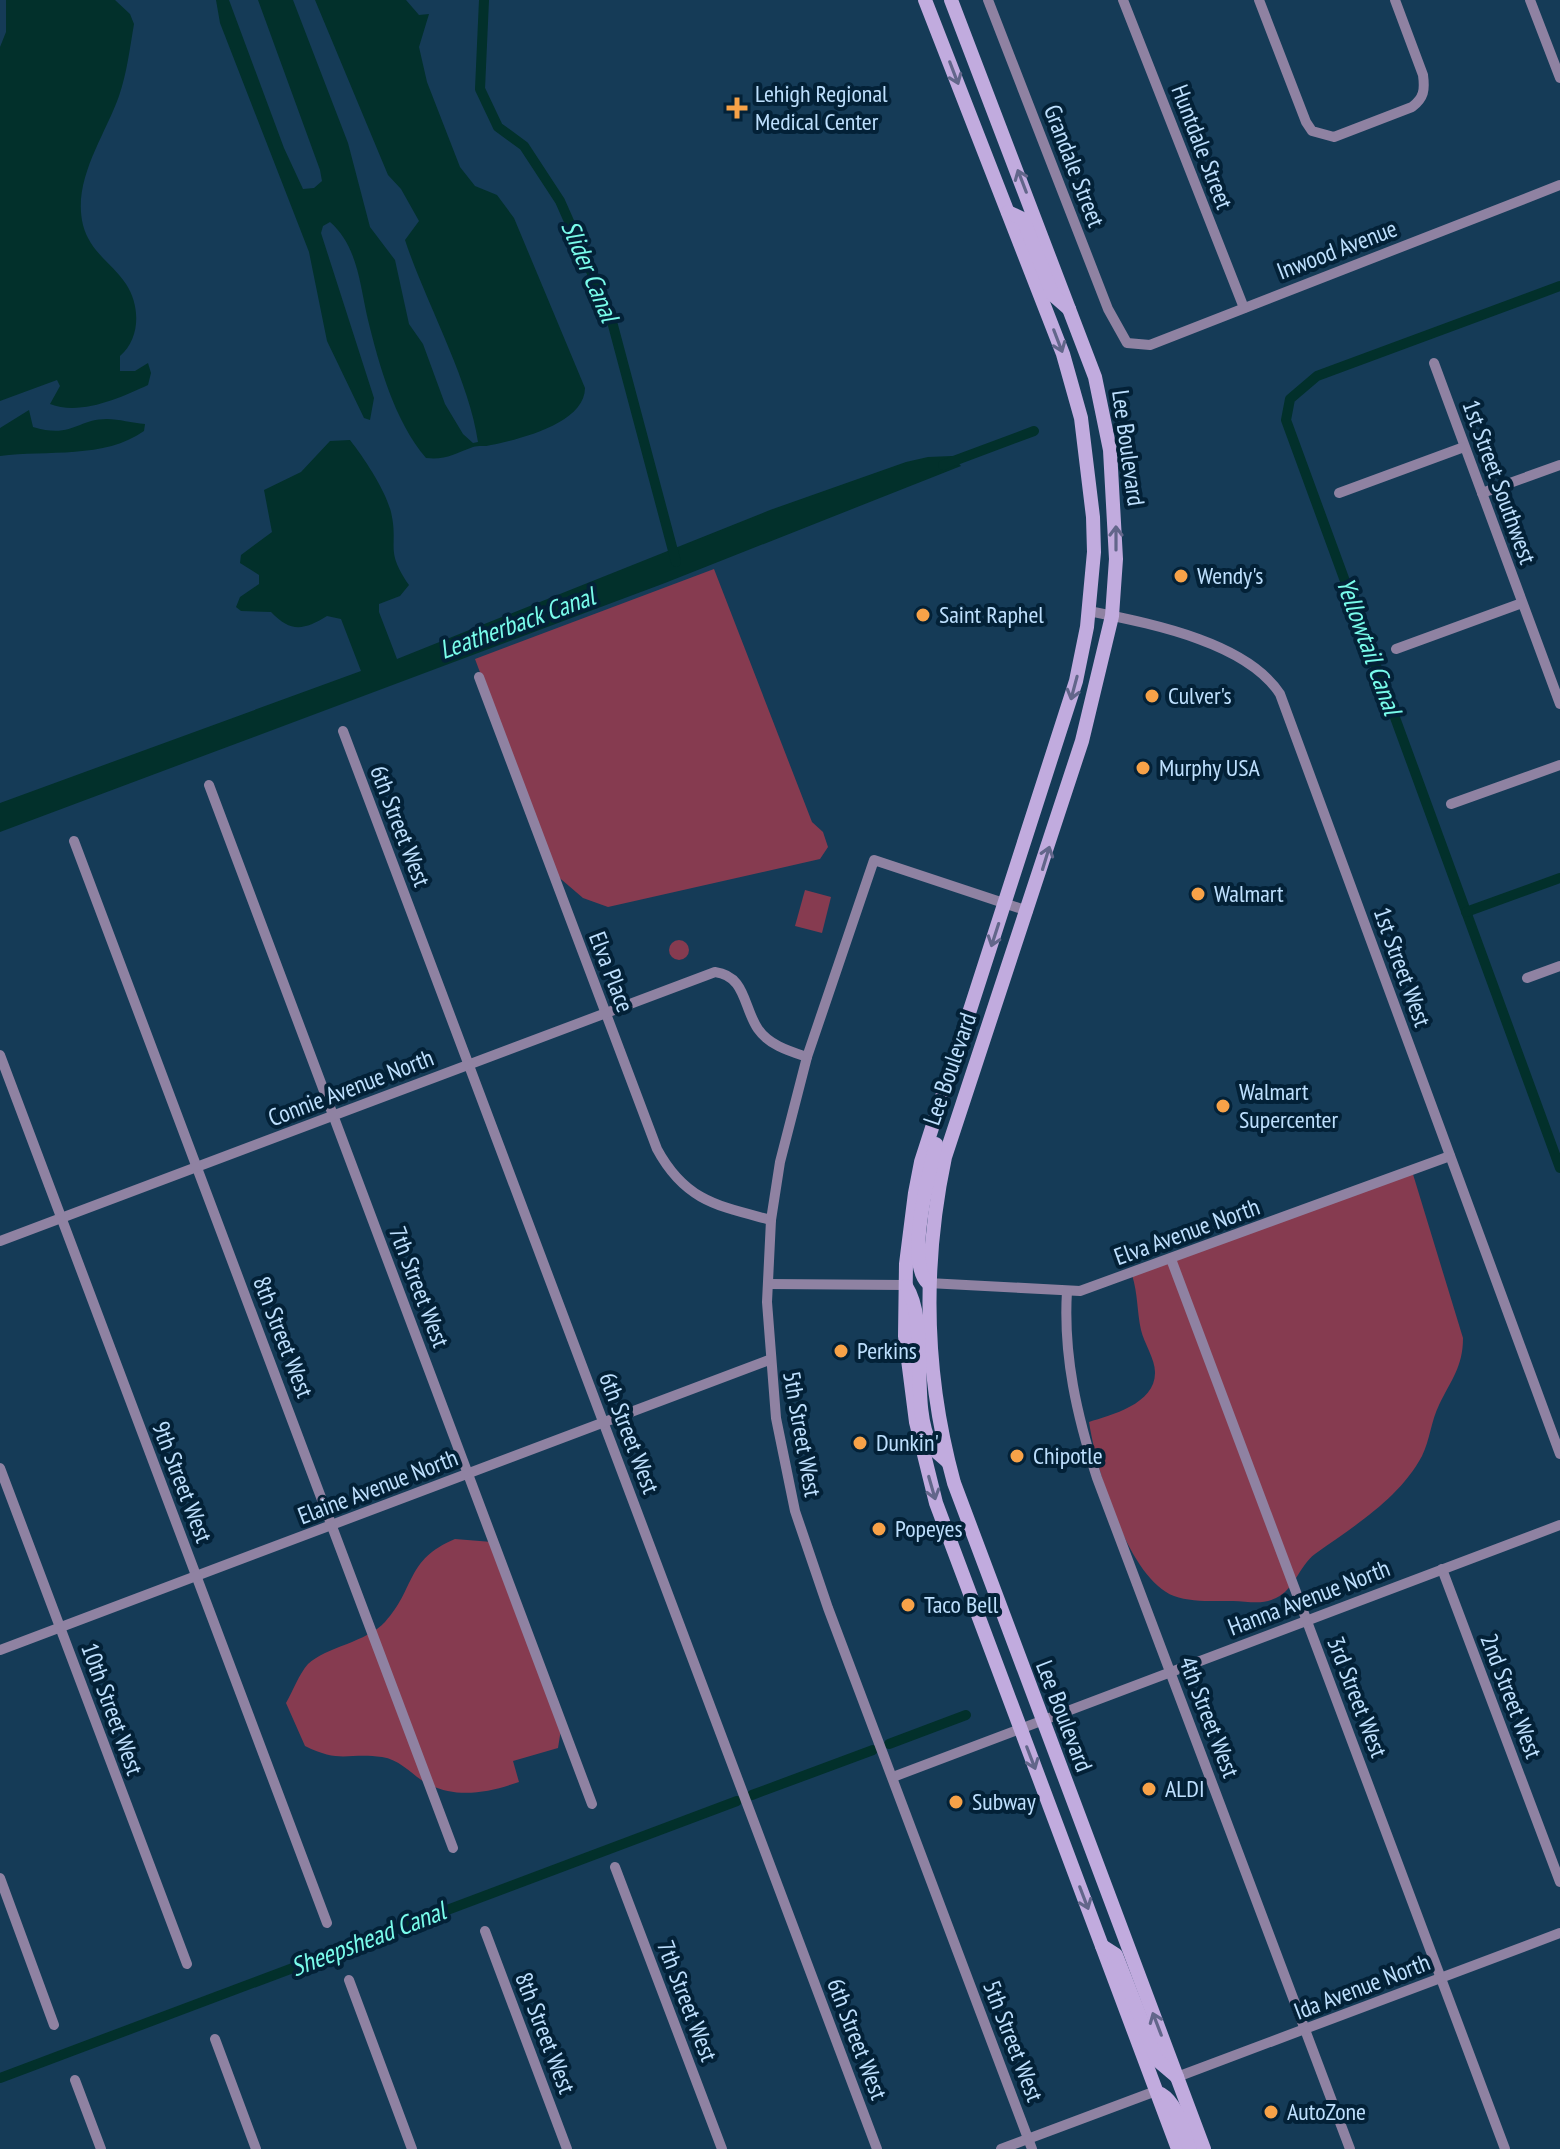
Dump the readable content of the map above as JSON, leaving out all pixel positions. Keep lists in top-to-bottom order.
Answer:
{
  "streets": {
    "main road": ["Lee Boulevard"],
    "street": [
      "Huntdale Street",
      "Grandale Street",
      "Inwood Avenue",
      "1st Street Southwest",
      "6th Street West",
      "1st Street West",
      "Elva Place",
      "Connie Avenue North",
      "Elva Avenue North",
      "7th Street West",
      "8th Street West",
      "5th Street West",
      "9th Street West",
      "Elaine Avenue North",
      "Hanna Avenue North",
      "2nd Street West",
      "3rd Street West",
      "10th Street West",
      "4th Street West",
      "Ida Avenue North"
    ]
  },
  "crossings": [
    ["Huntdale Street", "Inwood Avenue"],
    ["Grandale Street", "Inwood Avenue"],
    ["Lee Boulevard", "1st Street West"],
    ["Lee Boulevard", "Elva Avenue North"],
    ["Lee Boulevard", "5th Street West"],
    ["Lee Boulevard", "Hanna Avenue North"],
    ["Lee Boulevard", "Ida Avenue North"],
    ["6th Street West", "Connie Avenue North"],
    ["6th Street West", "Elaine Avenue North"],
    ["1st Street West", "Elva Avenue North"],
    ["Elva Place", "Connie Avenue North"],
    ["Elva Place", "5th Street West"],
    ["Connie Avenue North", "7th Street West"],
    ["Connie Avenue North", "8th Street West"],
    ["Connie Avenue North", "5th Street West"],
    ["Connie Avenue North", "9th Street West"],
    ["Elva Avenue North", "3rd Street West"],
    ["Elva Avenue North", "4th Street West"],
    ["7th Street West", "Elaine Avenue North"],
    ["8th Street West", "Elaine Avenue North"],
    ["5th Street West", "Elaine Avenue North"],
    ["5th Street West", "Hanna Avenue North"],
    ["9th Street West", "Elaine Avenue North"],
    ["Elaine Avenue North", "10th Street West"],
    ["Hanna Avenue North", "2nd Street West"],
    ["Hanna Avenue North", "3rd Street West"],
    ["Hanna Avenue North", "4th Street West"],
    ["3rd Street West", "Ida Avenue North"],
    ["4th Street West", "Ida Avenue North"]
  ],
  "water": [
    "Slider Canal",
    "Leatherback Canal",
    "Yellowtail Canal",
    "Sheepshead Canal"
  ],
  "places": {
    "health": ["Lehigh Regional Medical Center"],
    "other": [
      "Wendy's",
      "Saint Raphel",
      "Culver's",
      "Murphy USA",
      "Walmart",
      "Walmart Supercenter",
      "Perkins",
      "Dunkin'",
      "Chipotle",
      "Popeyes",
      "Taco Bell",
      "ALDI",
      "Subway",
      "AutoZone"
    ]
  }
}
